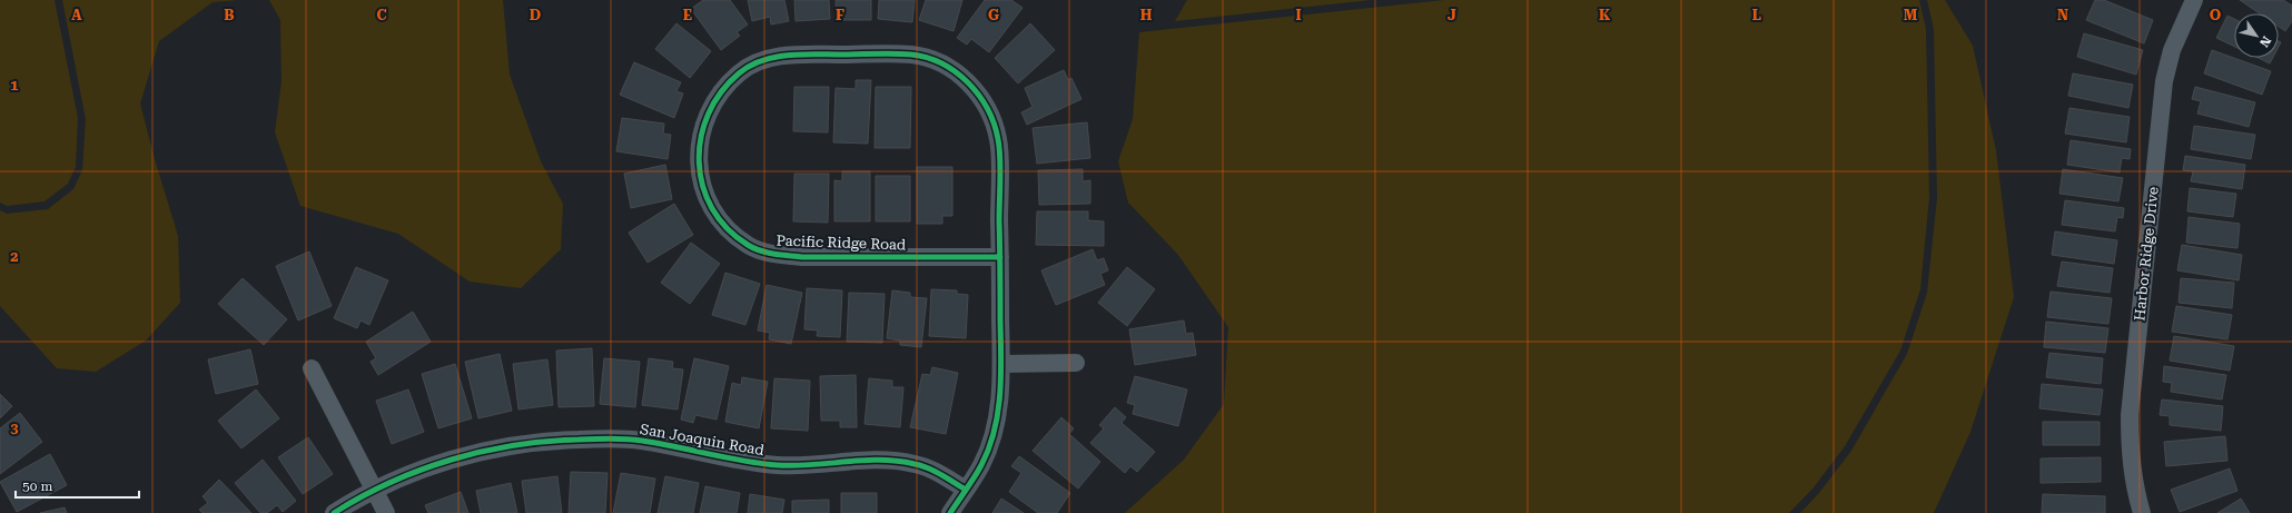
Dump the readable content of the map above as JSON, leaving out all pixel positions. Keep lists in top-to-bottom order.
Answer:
{
  "streets": {
    "street": ["Pacific Ridge Road", "Harbor Ridge Drive", "San Joaquin Road"]
  },
  "crossings": [
    ["Pacific Ridge Road", "San Joaquin Road"]
  ],
  "scale_bar": "50 m",
  "north": "bottom right",
  "grid": {
    "columns": [
      "A",
      "B",
      "C",
      "D",
      "E",
      "F",
      "G",
      "H",
      "I",
      "J",
      "K",
      "L",
      "M",
      "N",
      "O"
    ],
    "rows": ["1", "2", "3"]
  }
}
